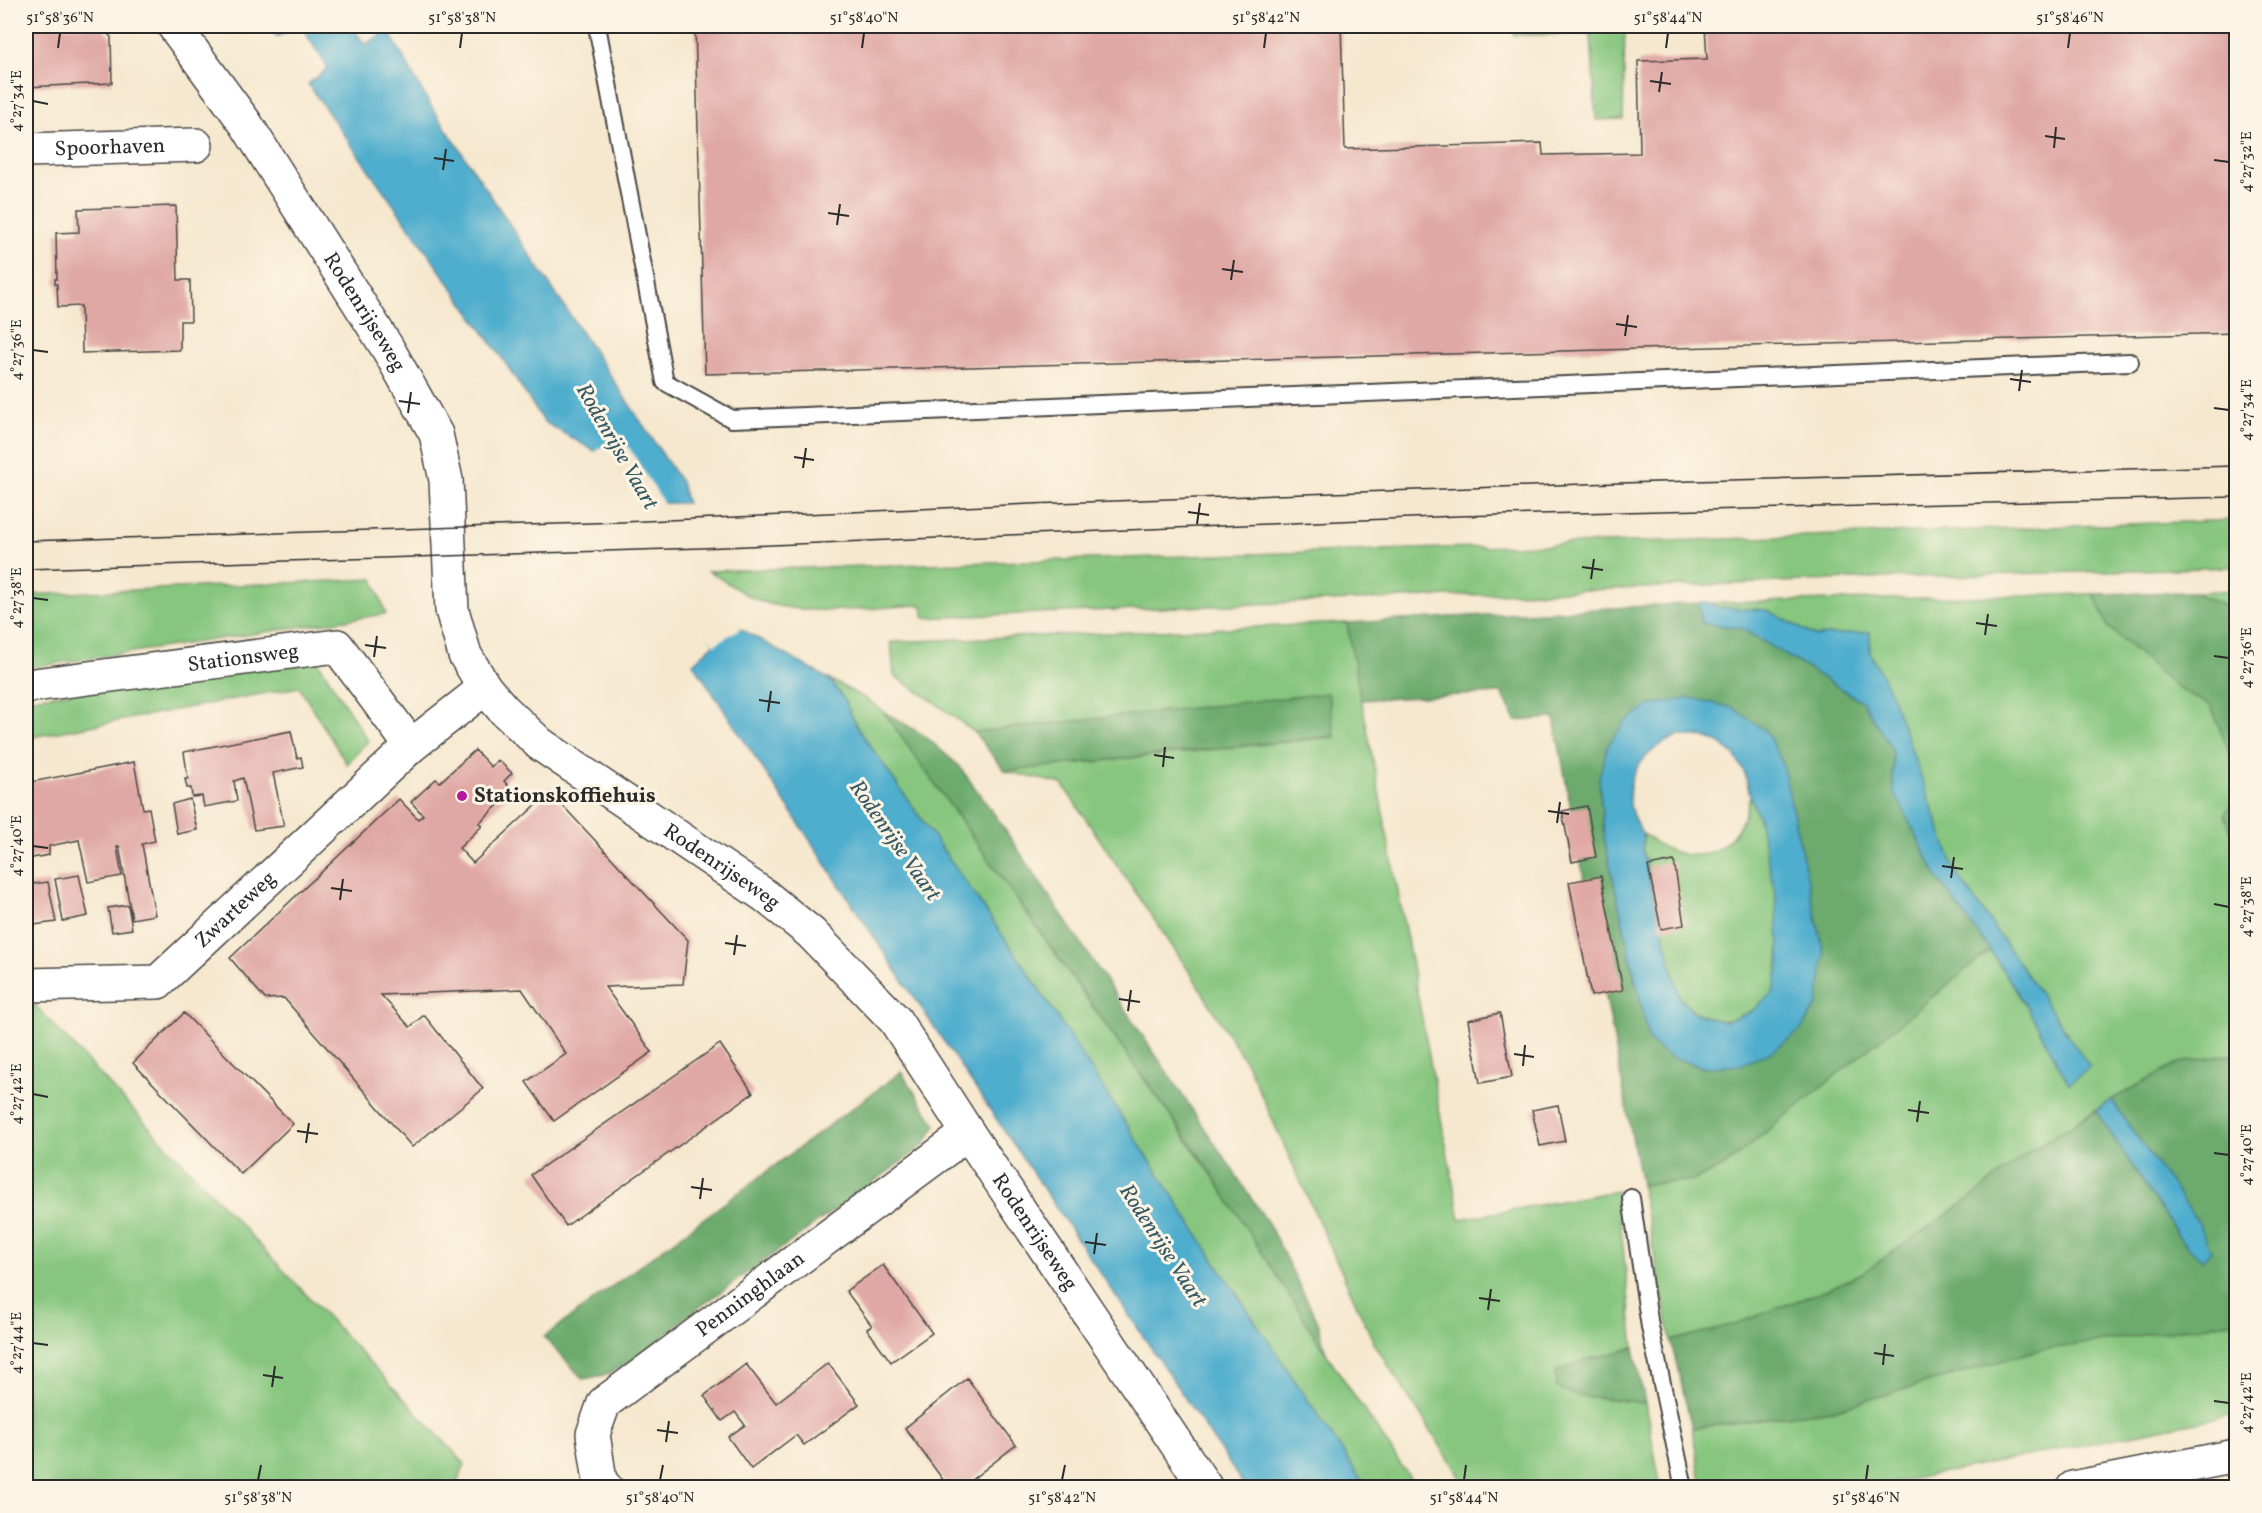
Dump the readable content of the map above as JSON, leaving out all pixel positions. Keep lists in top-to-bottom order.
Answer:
{
  "streets": {
    "street": [
      "Spoorhaven",
      "Rodenrijseweg",
      "Stationsweg",
      "Zwarteweg",
      "Penninghlaan"
    ]
  },
  "crossings": [
    ["Rodenrijseweg", "Zwarteweg"],
    ["Rodenrijseweg", "Penninghlaan"],
    ["Stationsweg", "Zwarteweg"]
  ],
  "water": ["Rodenrijse Vaart"],
  "places": ["Stationskoffiehuis"],
  "coordinates": [
    "51°58'36\"N",
    "51°58'38\"N",
    "51°58'40\"N",
    "51°58'42\"N",
    "51°58'44\"N",
    "51°58'46\"N",
    "4°27'34\"E",
    "4°27'32\"E",
    "4°27'36\"E",
    "4°27'38\"E",
    "4°27'40\"E",
    "4°27'42\"E",
    "4°27'44\"E"
  ]
}
